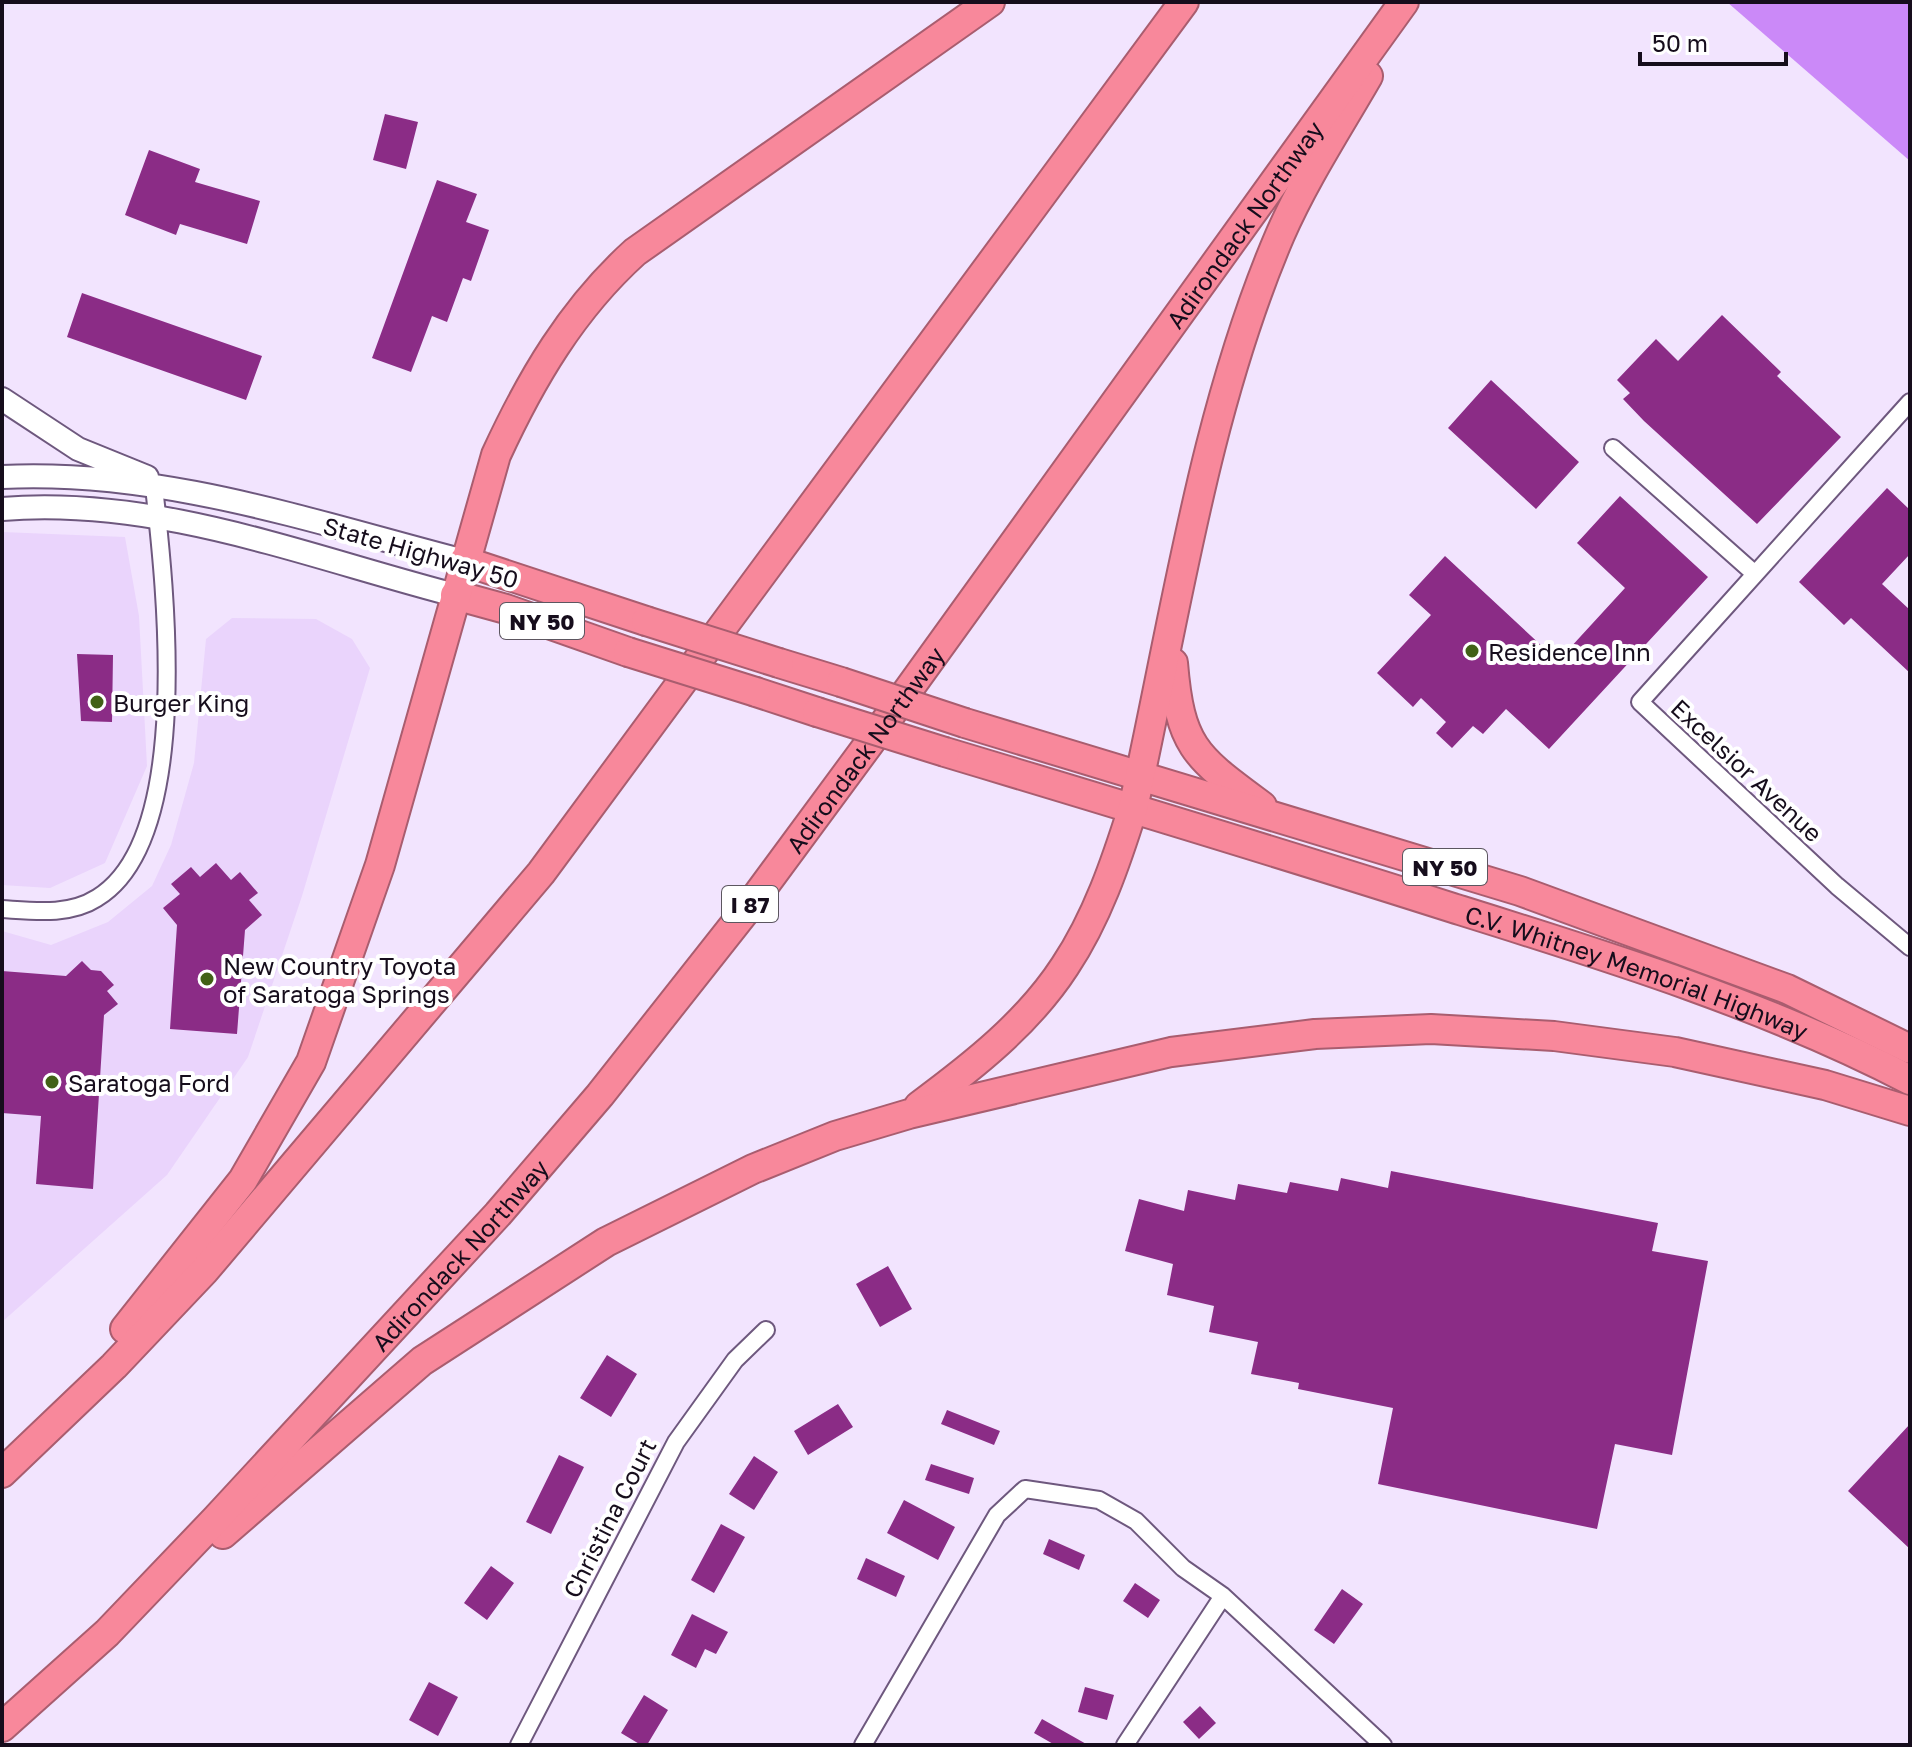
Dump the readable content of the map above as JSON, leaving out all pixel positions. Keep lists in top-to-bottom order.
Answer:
{
  "streets": {
    "highway": [
      "Adirondack Northway",
      "State Highway 50",
      "NY 50",
      "I 87",
      "C.V. Whitney Memorial Highway"
    ],
    "street": ["Excelsior Avenue", "Christina Court"]
  },
  "crossings": [
    ["State Highway 50", "C.V. Whitney Memorial Highway"]
  ],
  "places": [
    "Residence Inn",
    "Burger King",
    "New Country Toyota of Saratoga Springs",
    "Saratoga Ford"
  ],
  "scale_bar": "50 m"
}
